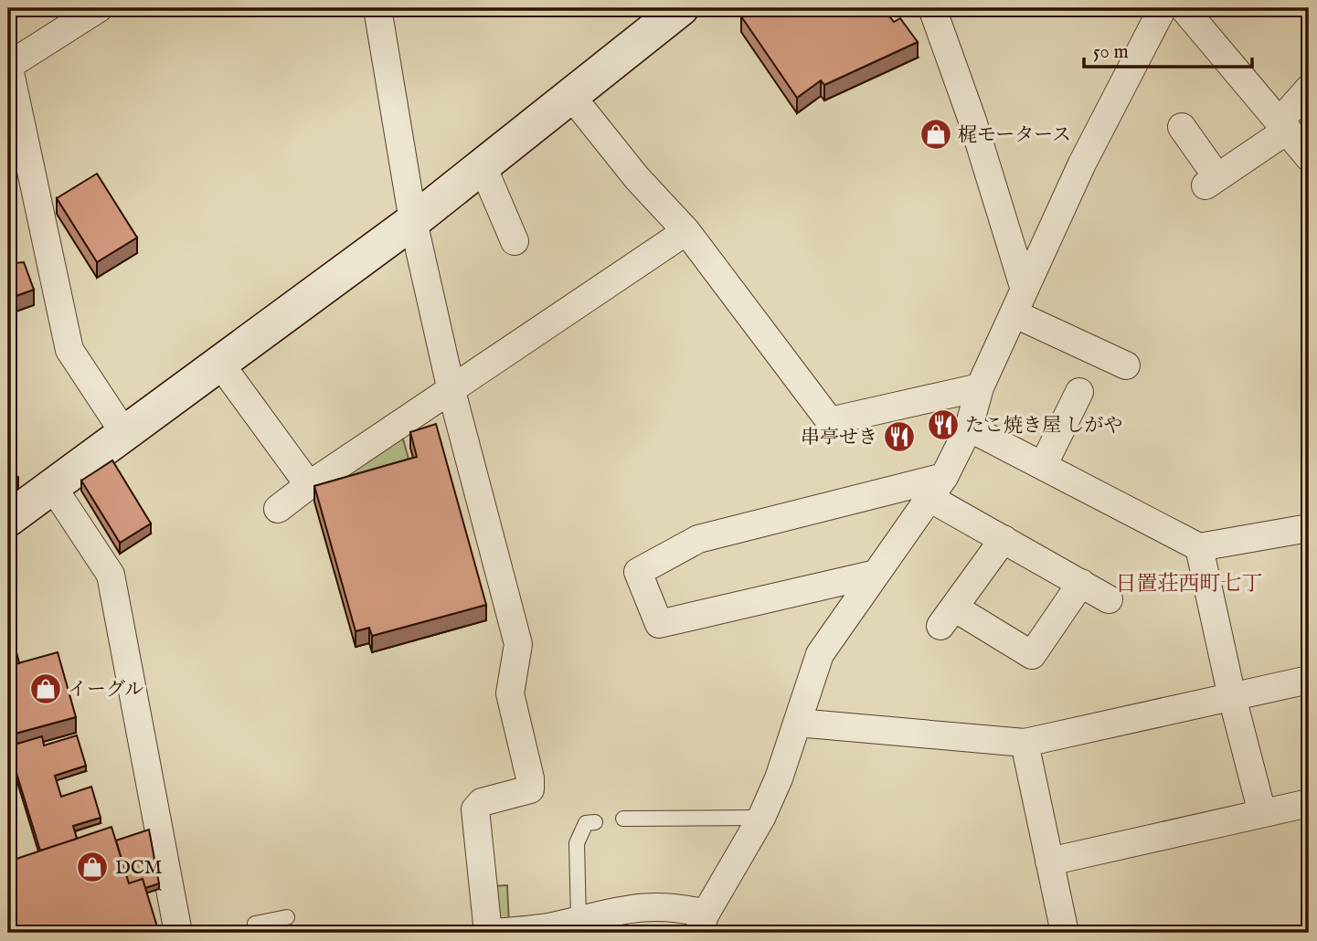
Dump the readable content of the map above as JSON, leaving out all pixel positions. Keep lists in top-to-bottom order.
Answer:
{
  "districts": ["日置荘西町七丁"],
  "places": {
    "shop": ["梶モータース", "イーグル", "DCM"],
    "restaurant": ["たこ焼き屋 しがや", "串亭せき"]
  },
  "scale_bar": "50 m"
}
